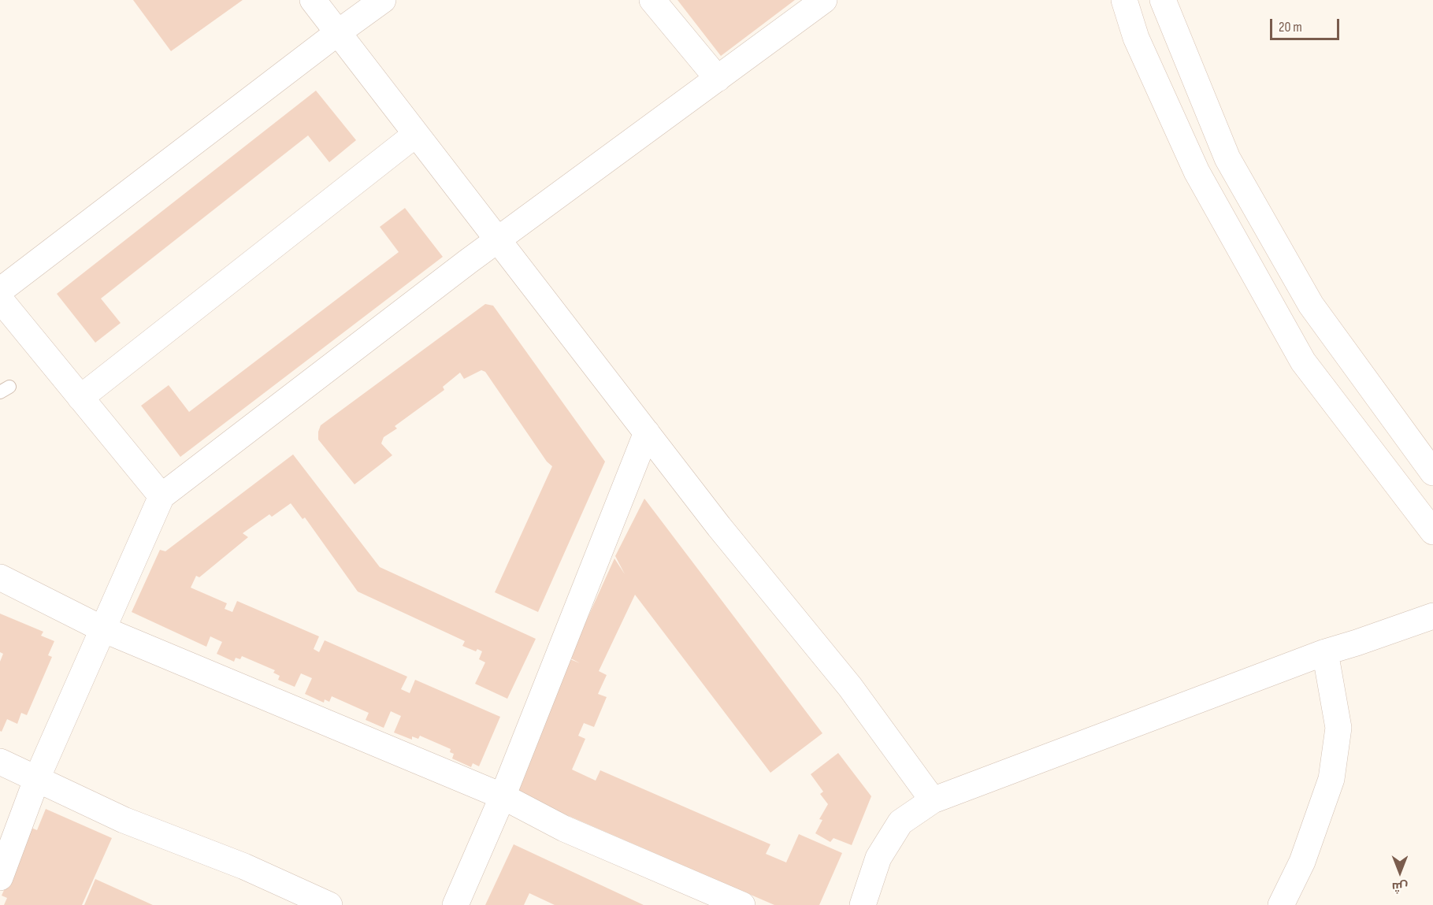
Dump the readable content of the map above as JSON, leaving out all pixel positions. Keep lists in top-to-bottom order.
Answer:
{
  "scale_bar": "20 m",
  "north": "bottom"
}
